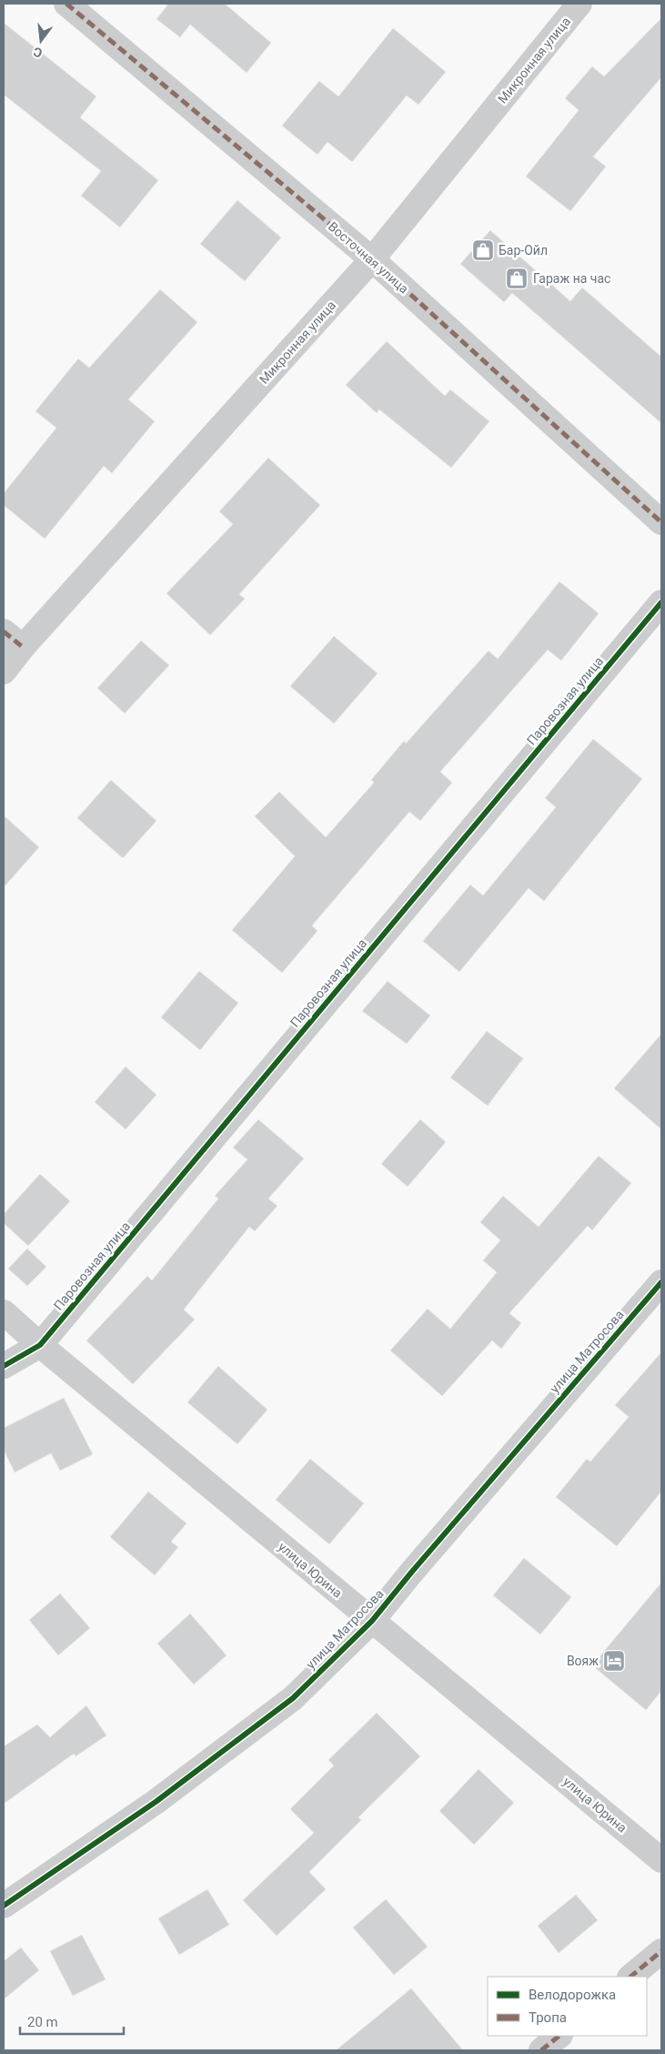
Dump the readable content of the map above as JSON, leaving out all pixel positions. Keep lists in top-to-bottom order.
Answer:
{
  "streets": {
    "street": [
      "Микронная улица",
      "Восточная улица",
      "Паровозная улица",
      "улица Матросова",
      "улица Юрина"
    ]
  },
  "crossings": [
    ["Микронная улица", "Восточная улица"],
    ["Паровозная улица", "улица Юрина"],
    ["улица Матросова", "улица Юрина"]
  ],
  "places": {
    "shop": ["Бар-Ойл", "Гараж на час"],
    "hotel": ["Вояж"]
  },
  "legend": ["Велодорожка", "Тропа"],
  "scale_bar": "20 m",
  "north": "bottom"
}
